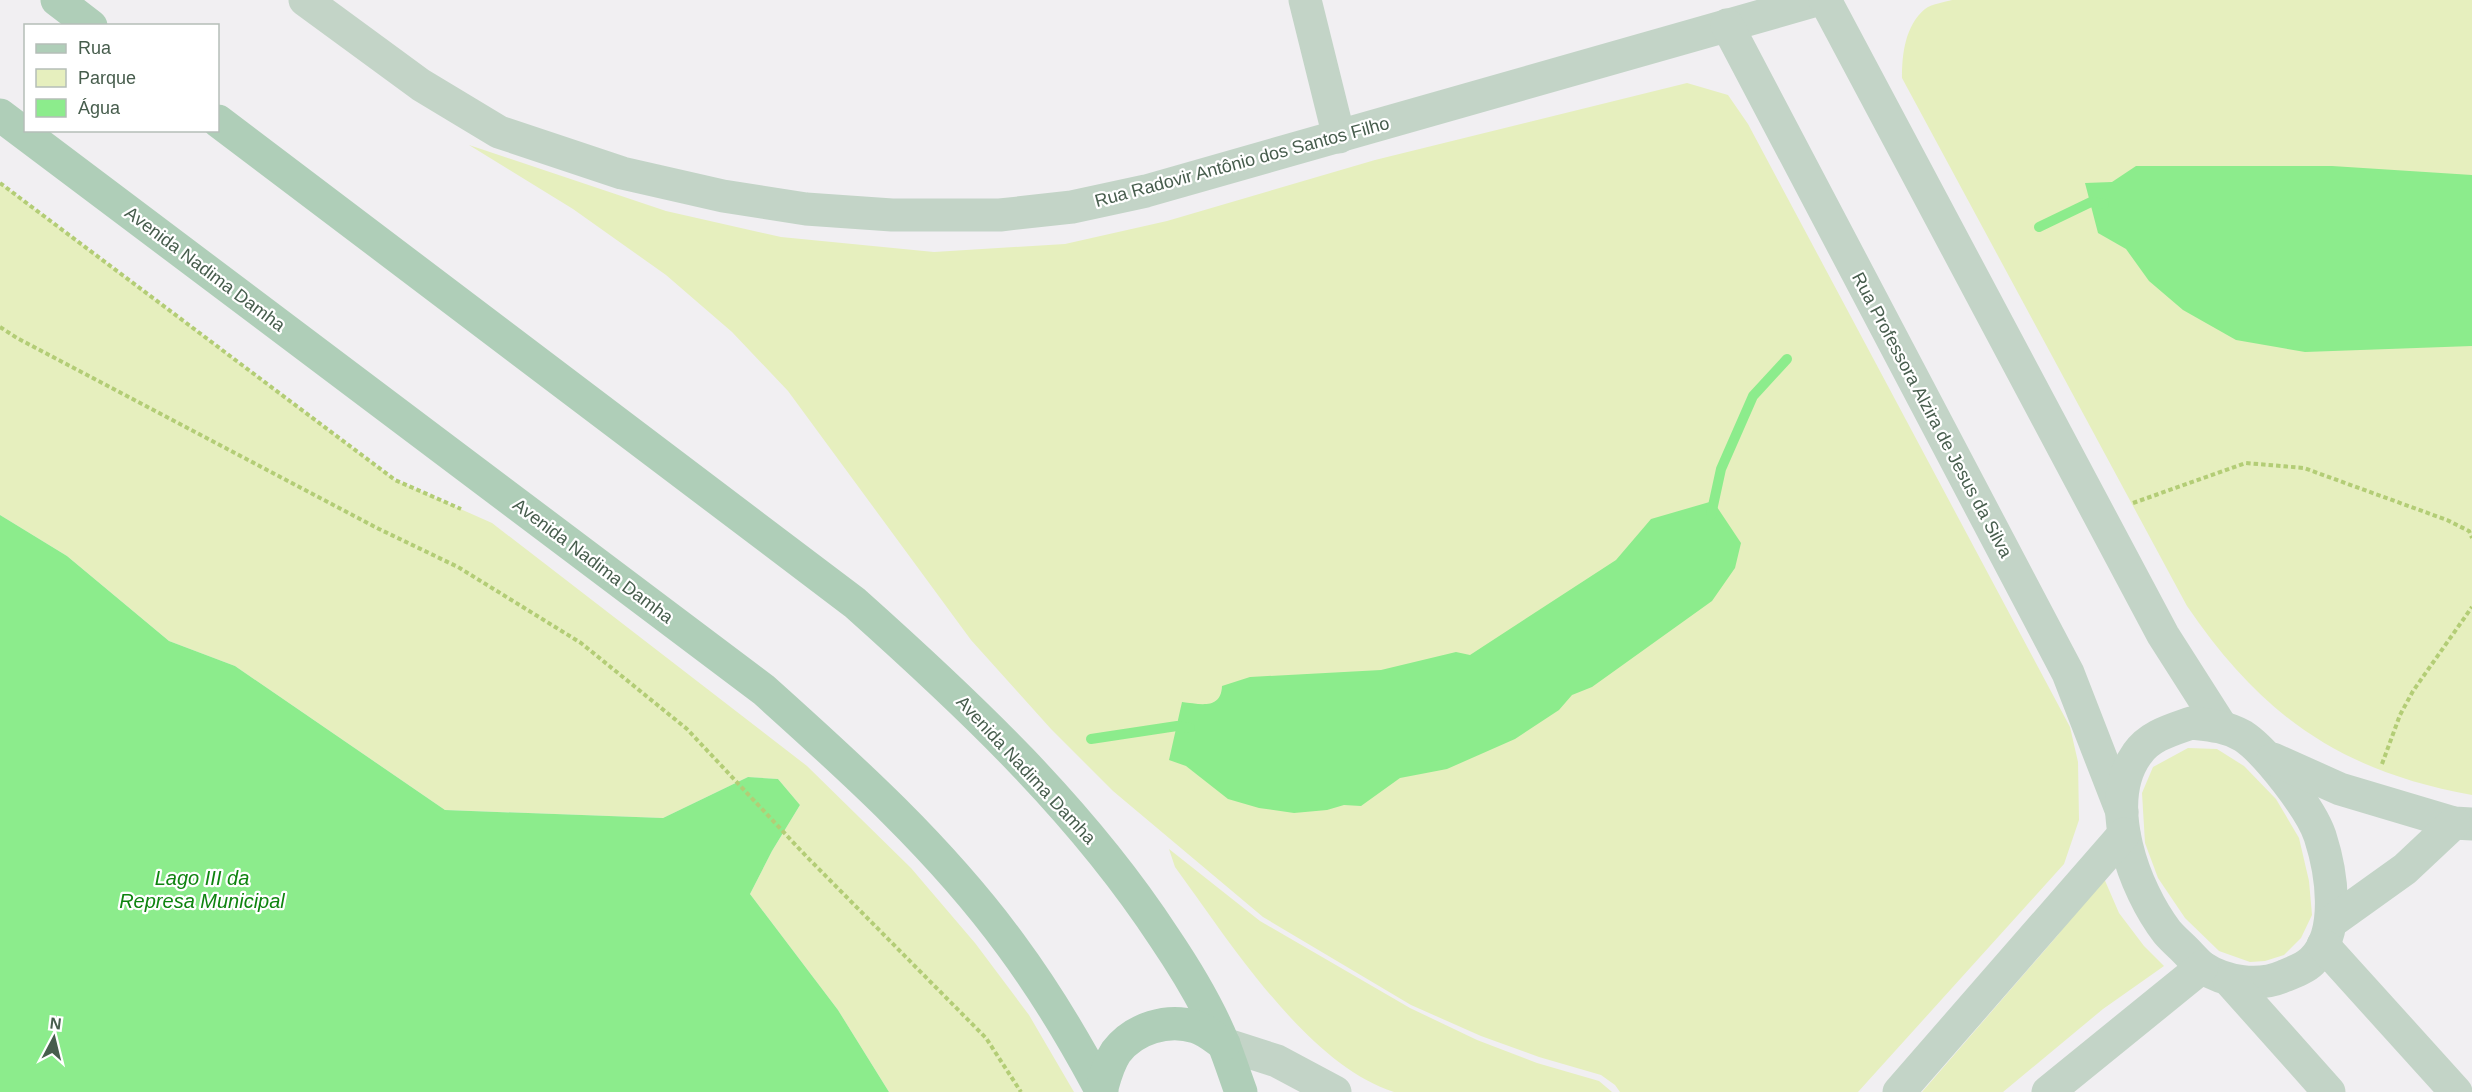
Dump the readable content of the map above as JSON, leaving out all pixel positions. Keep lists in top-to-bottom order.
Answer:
{
  "streets": {
    "main road": ["Avenida Nadima Damha"],
    "street": ["Rua Radovir Antônio dos Santos Filho", "Rua Professora Alzira de Jesus da Silva"]
  },
  "crossings": [
    ["Rua Radovir Antônio dos Santos Filho", "Rua Professora Alzira de Jesus da Silva"]
  ],
  "water": ["Lago III da Represa Municipal"],
  "legend": ["Rua", "Parque", "Água"],
  "north": "top"
}
